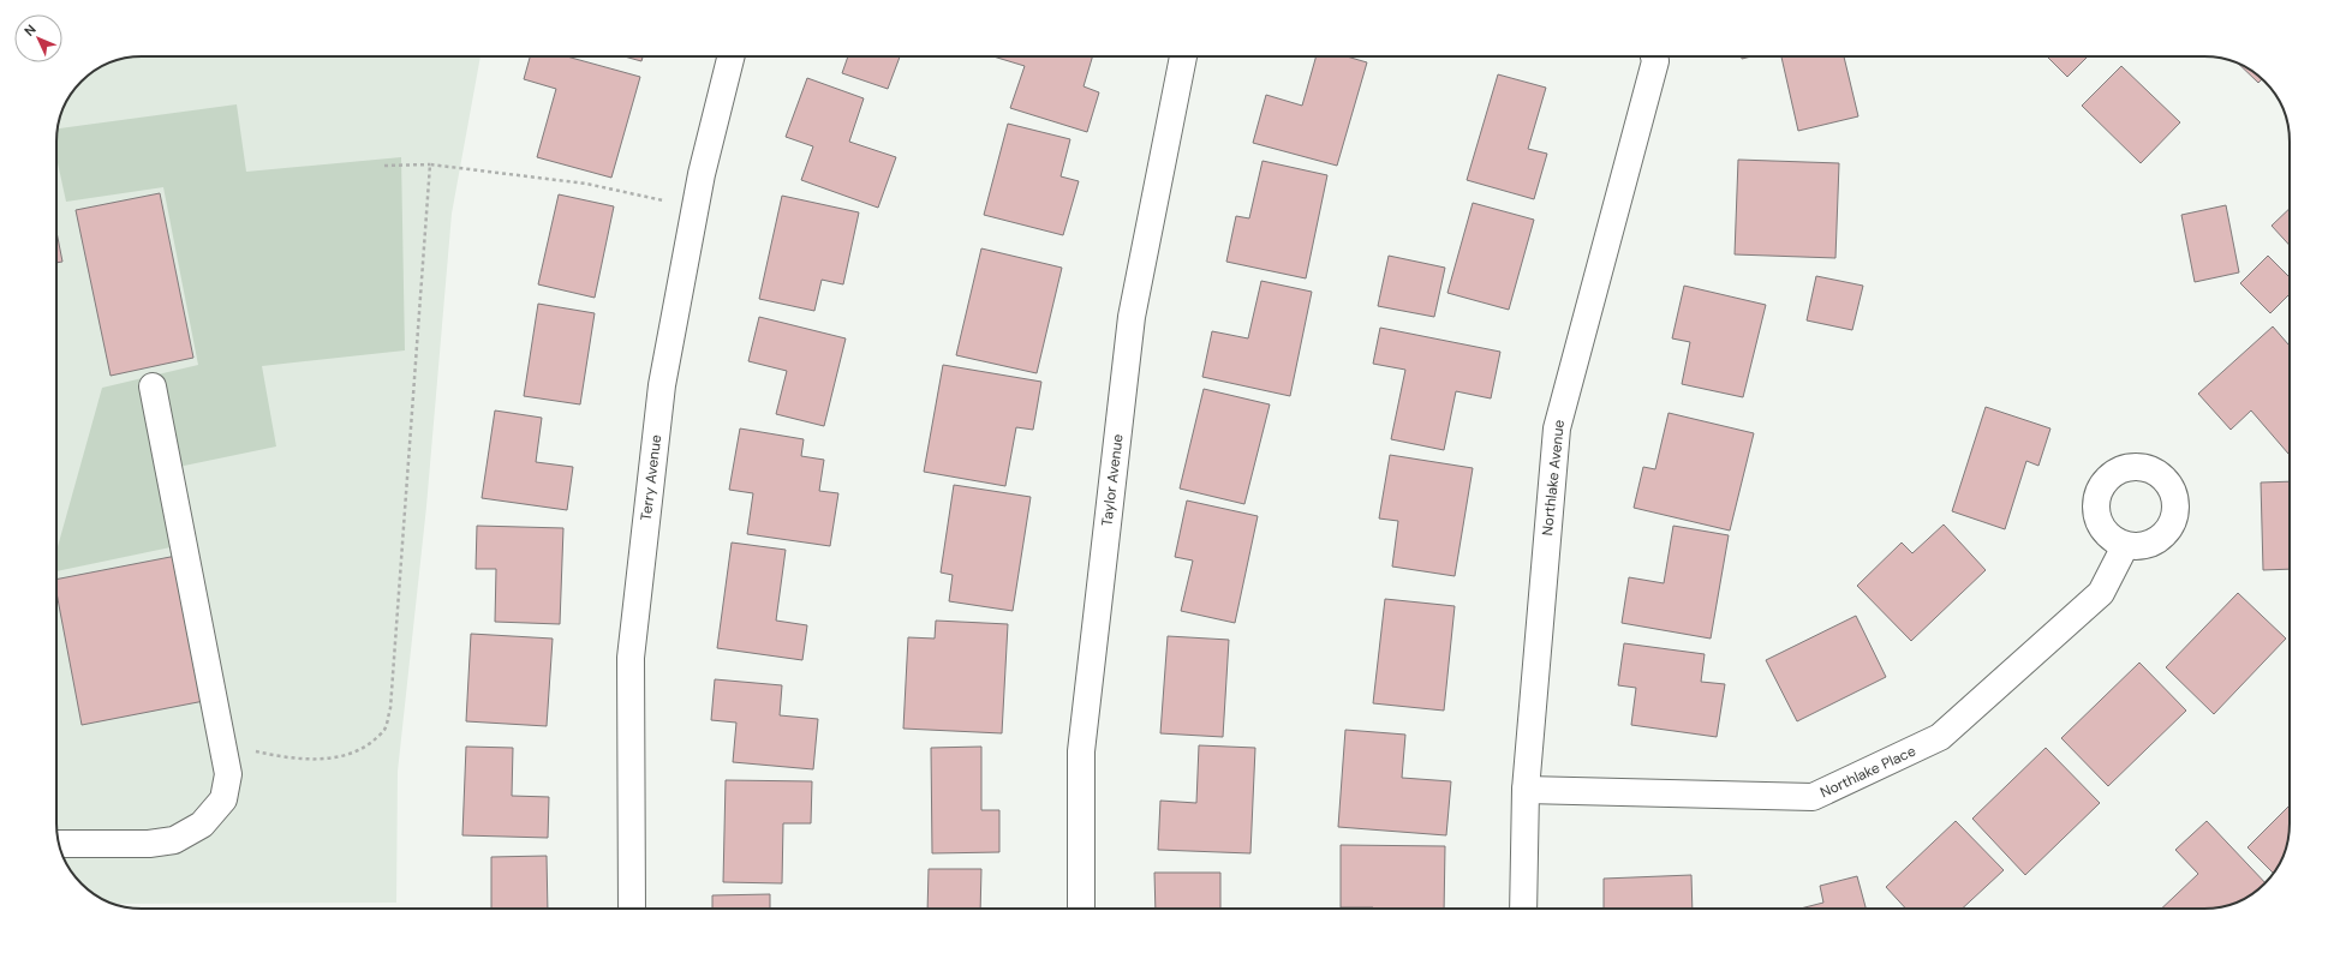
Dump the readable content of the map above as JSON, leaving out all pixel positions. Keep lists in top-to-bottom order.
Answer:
{
  "streets": {
    "street": [
      "Terry Avenue",
      "Northlake Avenue",
      "Taylor Avenue",
      "Northlake Place"
    ]
  },
  "crossings": [
    ["Northlake Avenue", "Northlake Place"]
  ],
  "north": "top left"
}
